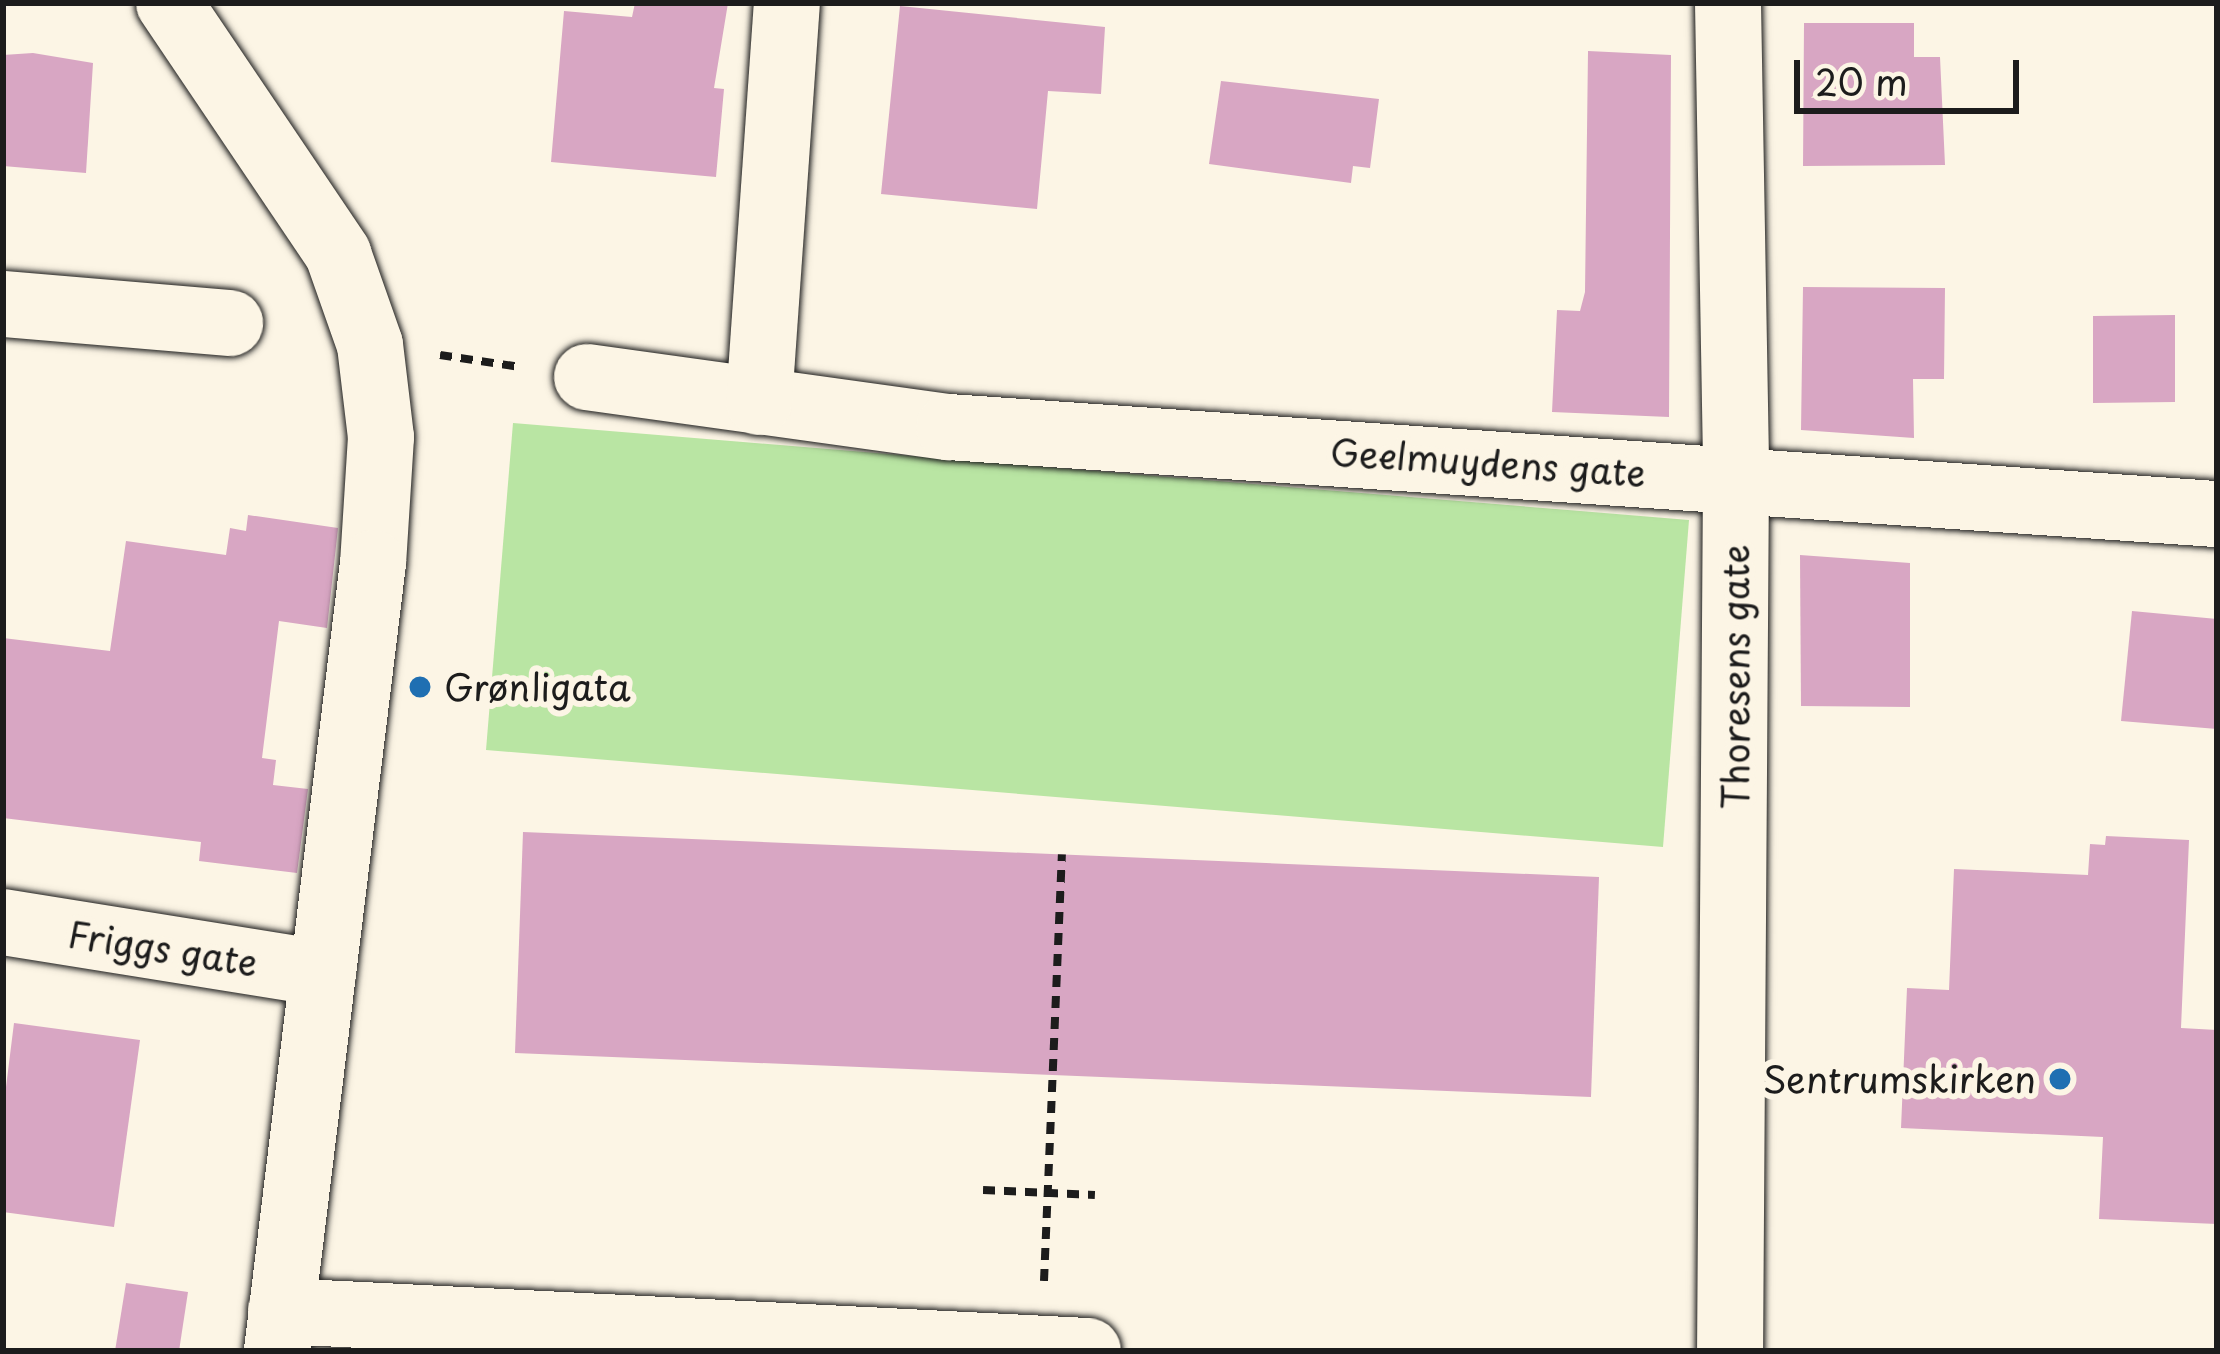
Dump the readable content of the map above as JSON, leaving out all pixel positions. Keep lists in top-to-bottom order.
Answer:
{
  "streets": {
    "street": ["Geelmuydens gate", "Thoresens gate", "Friggs gate"]
  },
  "crossings": [
    ["Geelmuydens gate", "Thoresens gate"]
  ],
  "places": ["Grønligata", "Sentrumskirken"],
  "scale_bar": "20 m"
}
